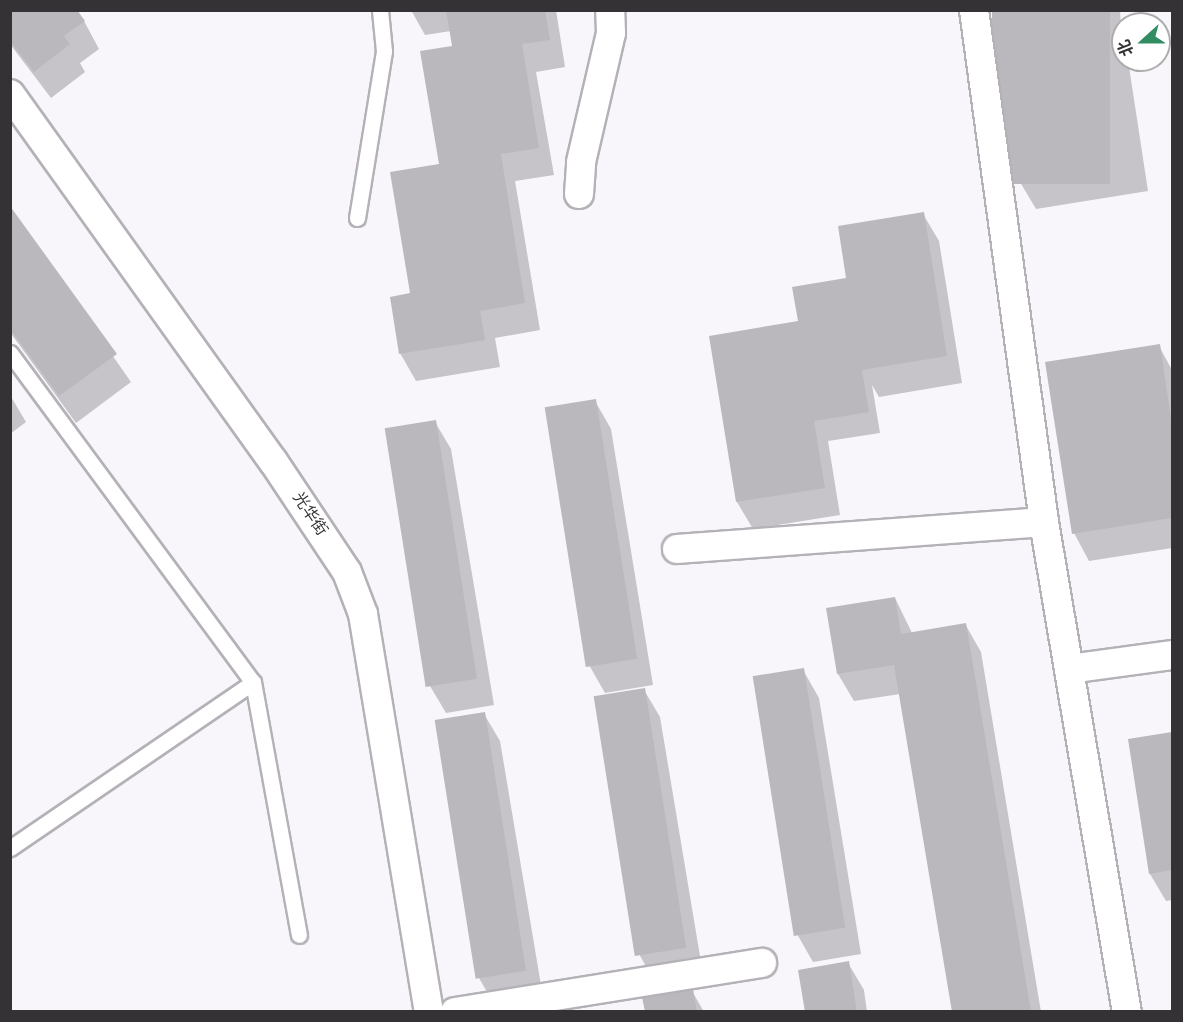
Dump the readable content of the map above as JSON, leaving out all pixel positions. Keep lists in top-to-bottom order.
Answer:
{
  "streets": {
    "street": ["光华街"]
  },
  "north": "left"
}
